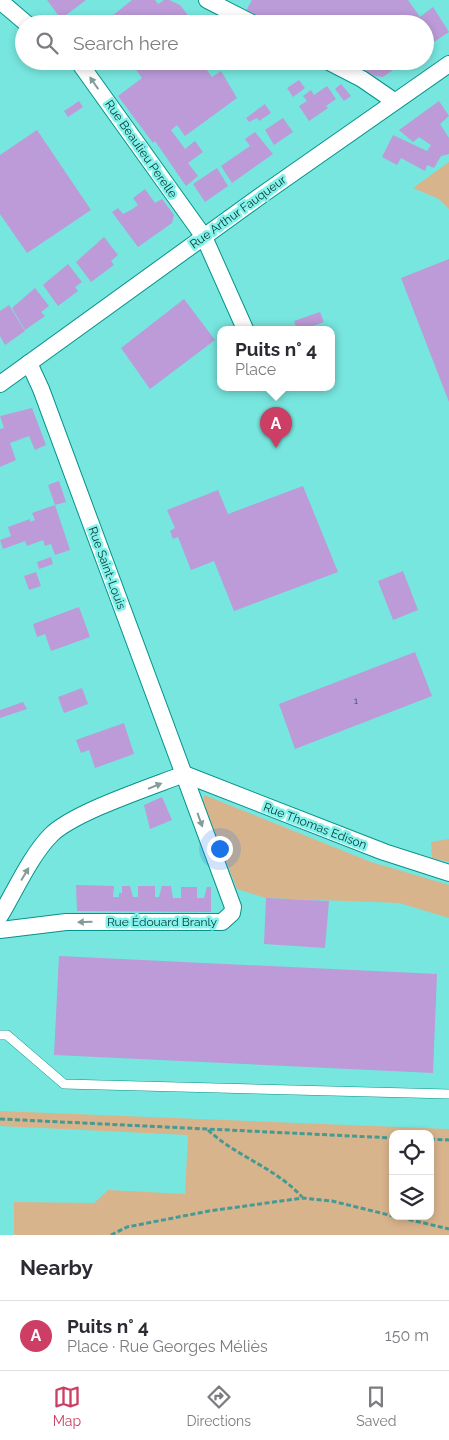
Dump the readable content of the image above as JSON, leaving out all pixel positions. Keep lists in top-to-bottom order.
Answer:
{
  "streets": {
    "street": [
      "Rue Beaulieu Perelle",
      "Rue Arthur Fauqueur",
      "Rue Saint-Louis",
      "Rue Thomas Edison",
      "Rue Édouard Branly"
    ]
  },
  "crossings": [
    ["Rue Beaulieu Perelle", "Rue Arthur Fauqueur"],
    ["Rue Arthur Fauqueur", "Rue Saint-Louis"],
    ["Rue Saint-Louis", "Rue Thomas Edison"],
    ["Rue Saint-Louis", "Rue Édouard Branly"],
    ["Rue Thomas Edison", "Rue Édouard Branly"]
  ],
  "one_way": ["Rue Beaulieu Perelle"],
  "house_numbers": ["1"],
  "page": {
    "search": "Search here",
    "popup": ["Puits n° 4", "Place"],
    "pins": "A",
    "heading": "Nearby",
    "list": [
      {
        "mark": "A",
        "name": "Puits n° 4",
        "note": "Place · Rue Georges Méliès",
        "value": "150 m"
      }
    ],
    "nav": ["Map", "Directions", "Saved"]
  }
}
